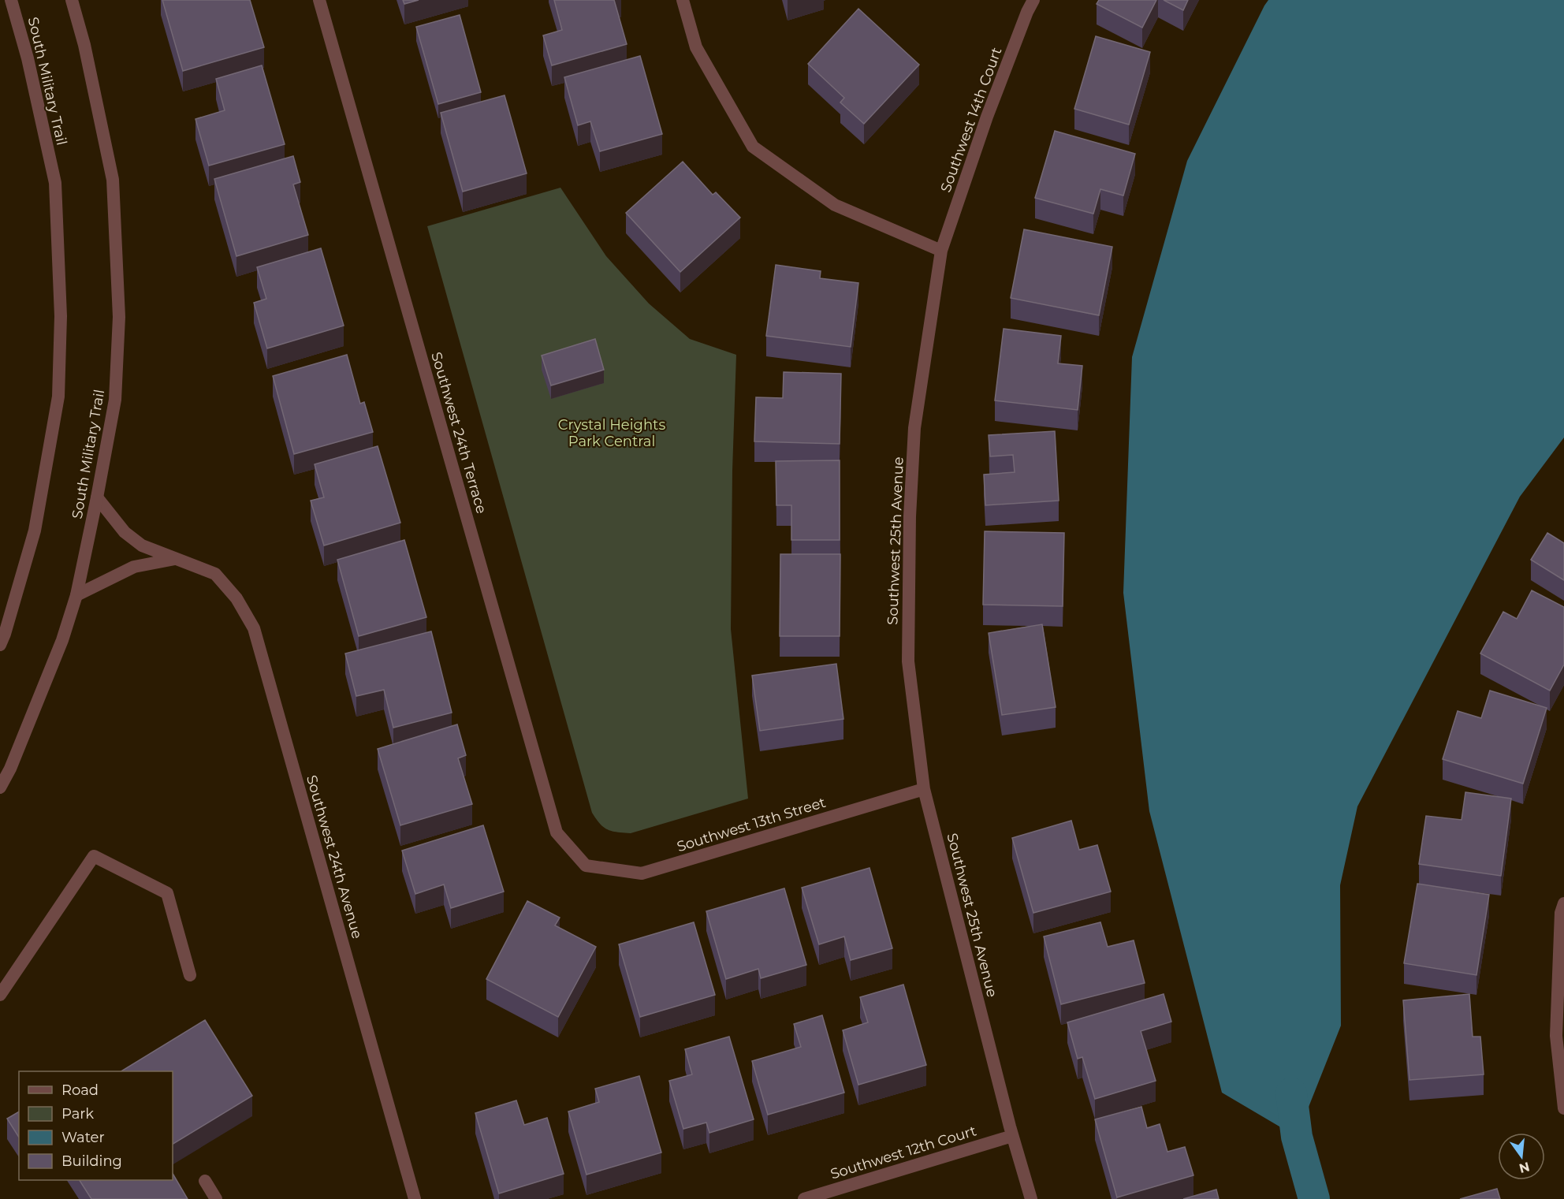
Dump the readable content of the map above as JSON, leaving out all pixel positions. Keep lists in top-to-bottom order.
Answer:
{
  "streets": {
    "street": [
      "South Military Trail",
      "Southwest 14th Court",
      "Southwest 24th Terrace",
      "Southwest 25th Avenue",
      "Southwest 13th Street",
      "Southwest 24th Avenue",
      "Southwest 12th Court"
    ]
  },
  "crossings": [
    ["South Military Trail", "Southwest 24th Avenue"],
    ["Southwest 14th Court", "Southwest 25th Avenue"],
    ["Southwest 24th Terrace", "Southwest 13th Street"],
    ["Southwest 25th Avenue", "Southwest 13th Street"],
    ["Southwest 25th Avenue", "Southwest 12th Court"]
  ],
  "parks": ["Crystal Heights Park Central"],
  "legend": [
    "Road",
    "Park",
    "Water",
    "Building"
  ],
  "north": "bottom"
}
